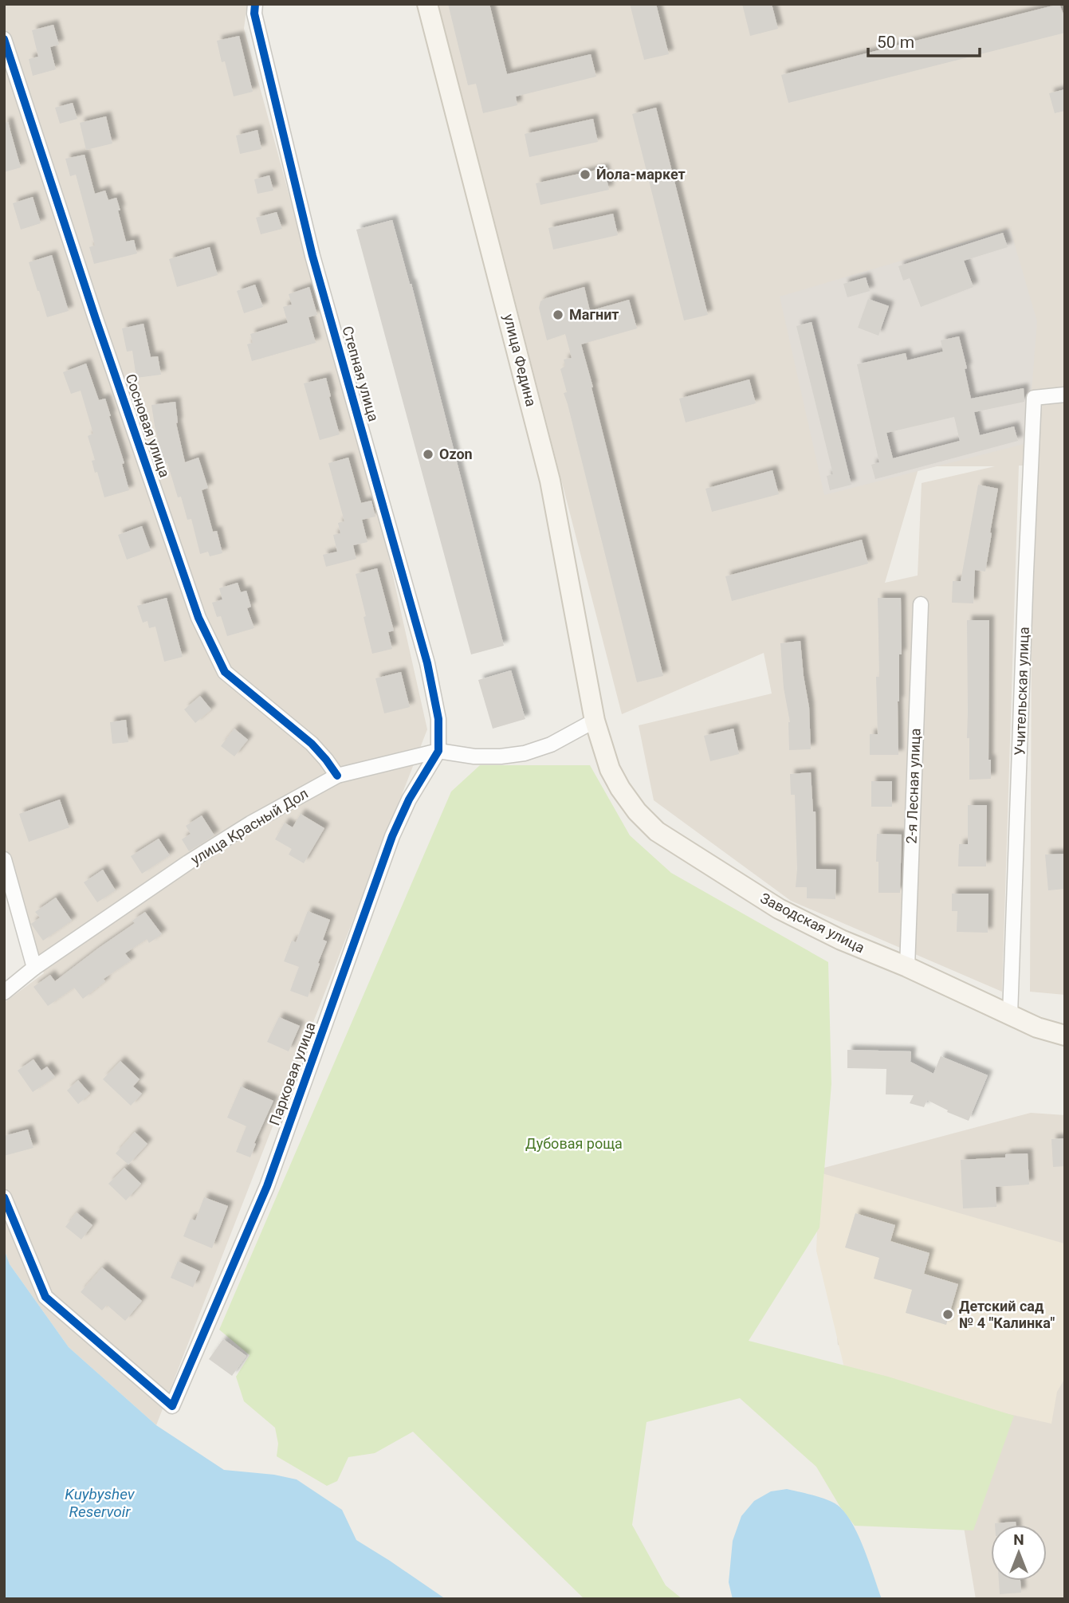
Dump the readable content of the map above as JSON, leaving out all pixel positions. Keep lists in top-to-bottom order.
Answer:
{
  "streets": {
    "main road": ["улица Федина", "Заводская улица"],
    "street": [
      "Степная улица",
      "Сосновая улица",
      "Учительская улица",
      "2-я Лесная улица",
      "улица Красный Дол",
      "Парковая улица"
    ]
  },
  "crossings": [
    ["улица Федина", "улица Красный Дол"],
    ["улица Федина", "Заводская улица"],
    ["Степная улица", "улица Красный Дол"],
    ["Степная улица", "Парковая улица"],
    ["Сосновая улица", "улица Красный Дол"],
    ["Учительская улица", "Заводская улица"],
    ["2-я Лесная улица", "Заводская улица"],
    ["улица Красный Дол", "Заводская улица"],
    ["улица Красный Дол", "Парковая улица"]
  ],
  "water": ["Kuybyshev Reservoir"],
  "parks": ["Дубовая роща"],
  "places": [
    "Йола-маркет",
    "Магнит",
    "Ozon",
    "Детский сад № 4 \"Калинка\""
  ],
  "scale_bar": "50 m",
  "north": "top"
}
